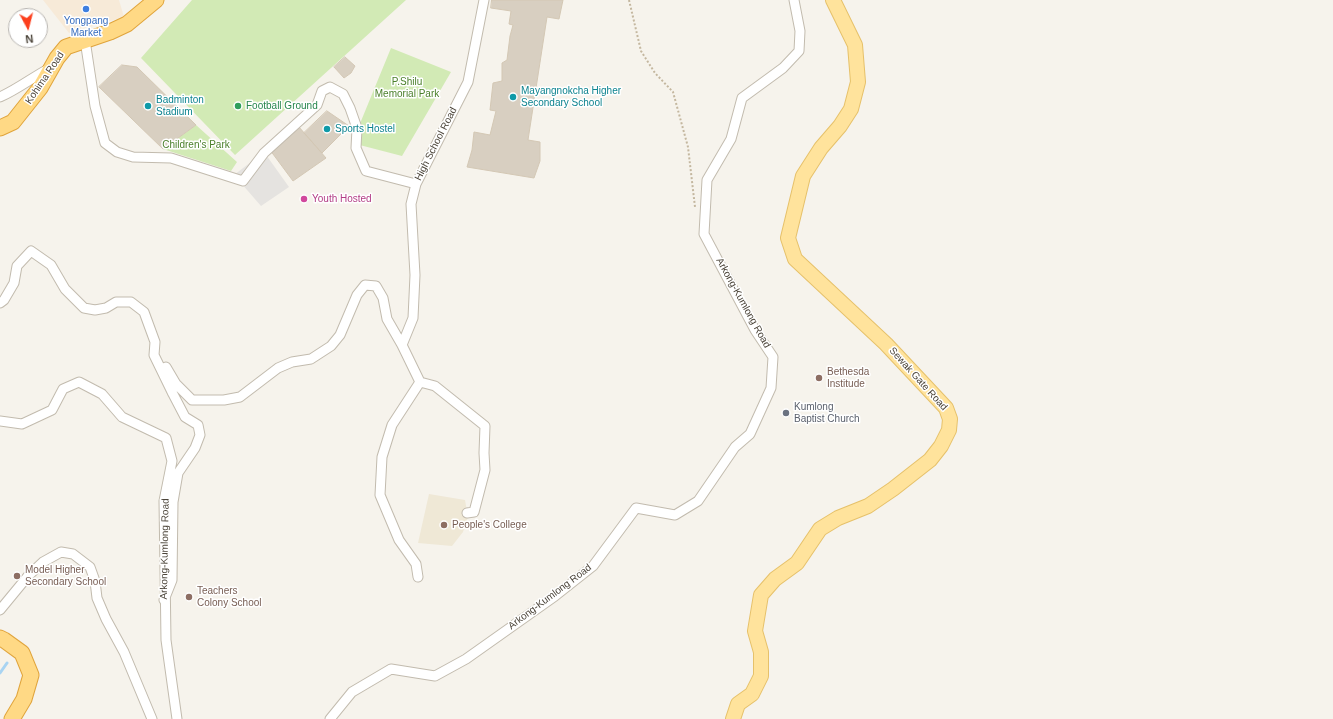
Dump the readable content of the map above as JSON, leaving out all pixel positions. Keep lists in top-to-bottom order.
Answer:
{
  "streets": {
    "highway": ["Kohima Road"],
    "main road": ["Sewak Gate Road"],
    "street": ["High School Road", "Arkong-Kumlong Road"]
  },
  "parks": ["P.Shilu Memorial Park", "Children's Park"],
  "places": [
    "Yongpang Market",
    "Mayangnokcha Higher Secondary School",
    "Badminton Stadium",
    "Football Ground",
    "Sports Hostel",
    "Youth Hosted",
    "Bethesda Institude",
    "Kumlong Baptist Church",
    "People's College",
    "Model Higher Secondary School",
    "Teachers Colony School"
  ],
  "north": "bottom"
}
